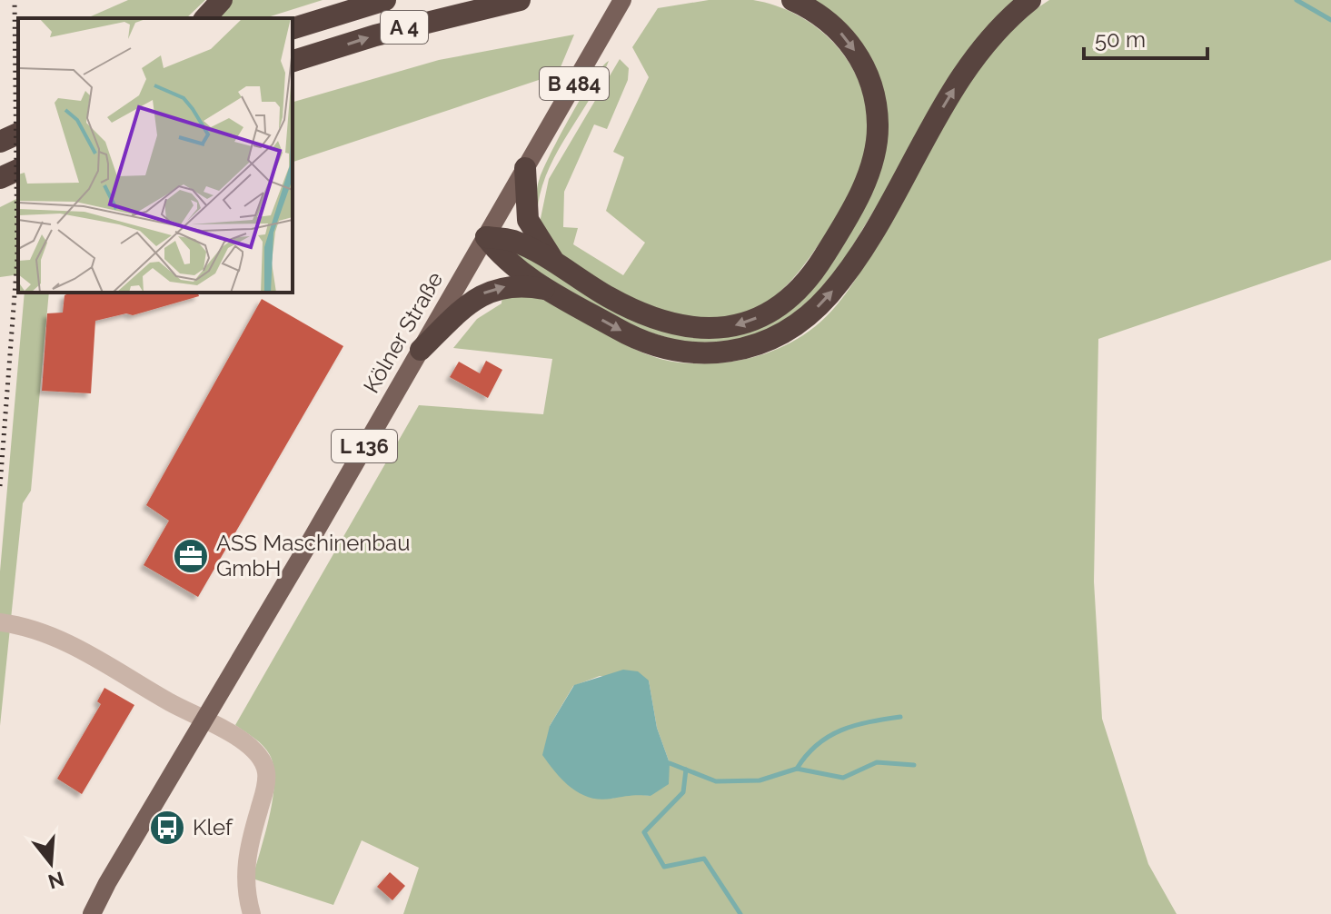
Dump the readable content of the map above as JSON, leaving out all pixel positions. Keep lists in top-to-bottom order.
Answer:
{
  "streets": {
    "highway": ["A 4"],
    "main road": ["B 484", "Kölner Straße", "L 136"]
  },
  "places": {
    "office": ["ASS Maschinenbau GmbH"],
    "bus stop": ["Klef"]
  },
  "scale_bar": "50 m",
  "north": "bottom"
}
